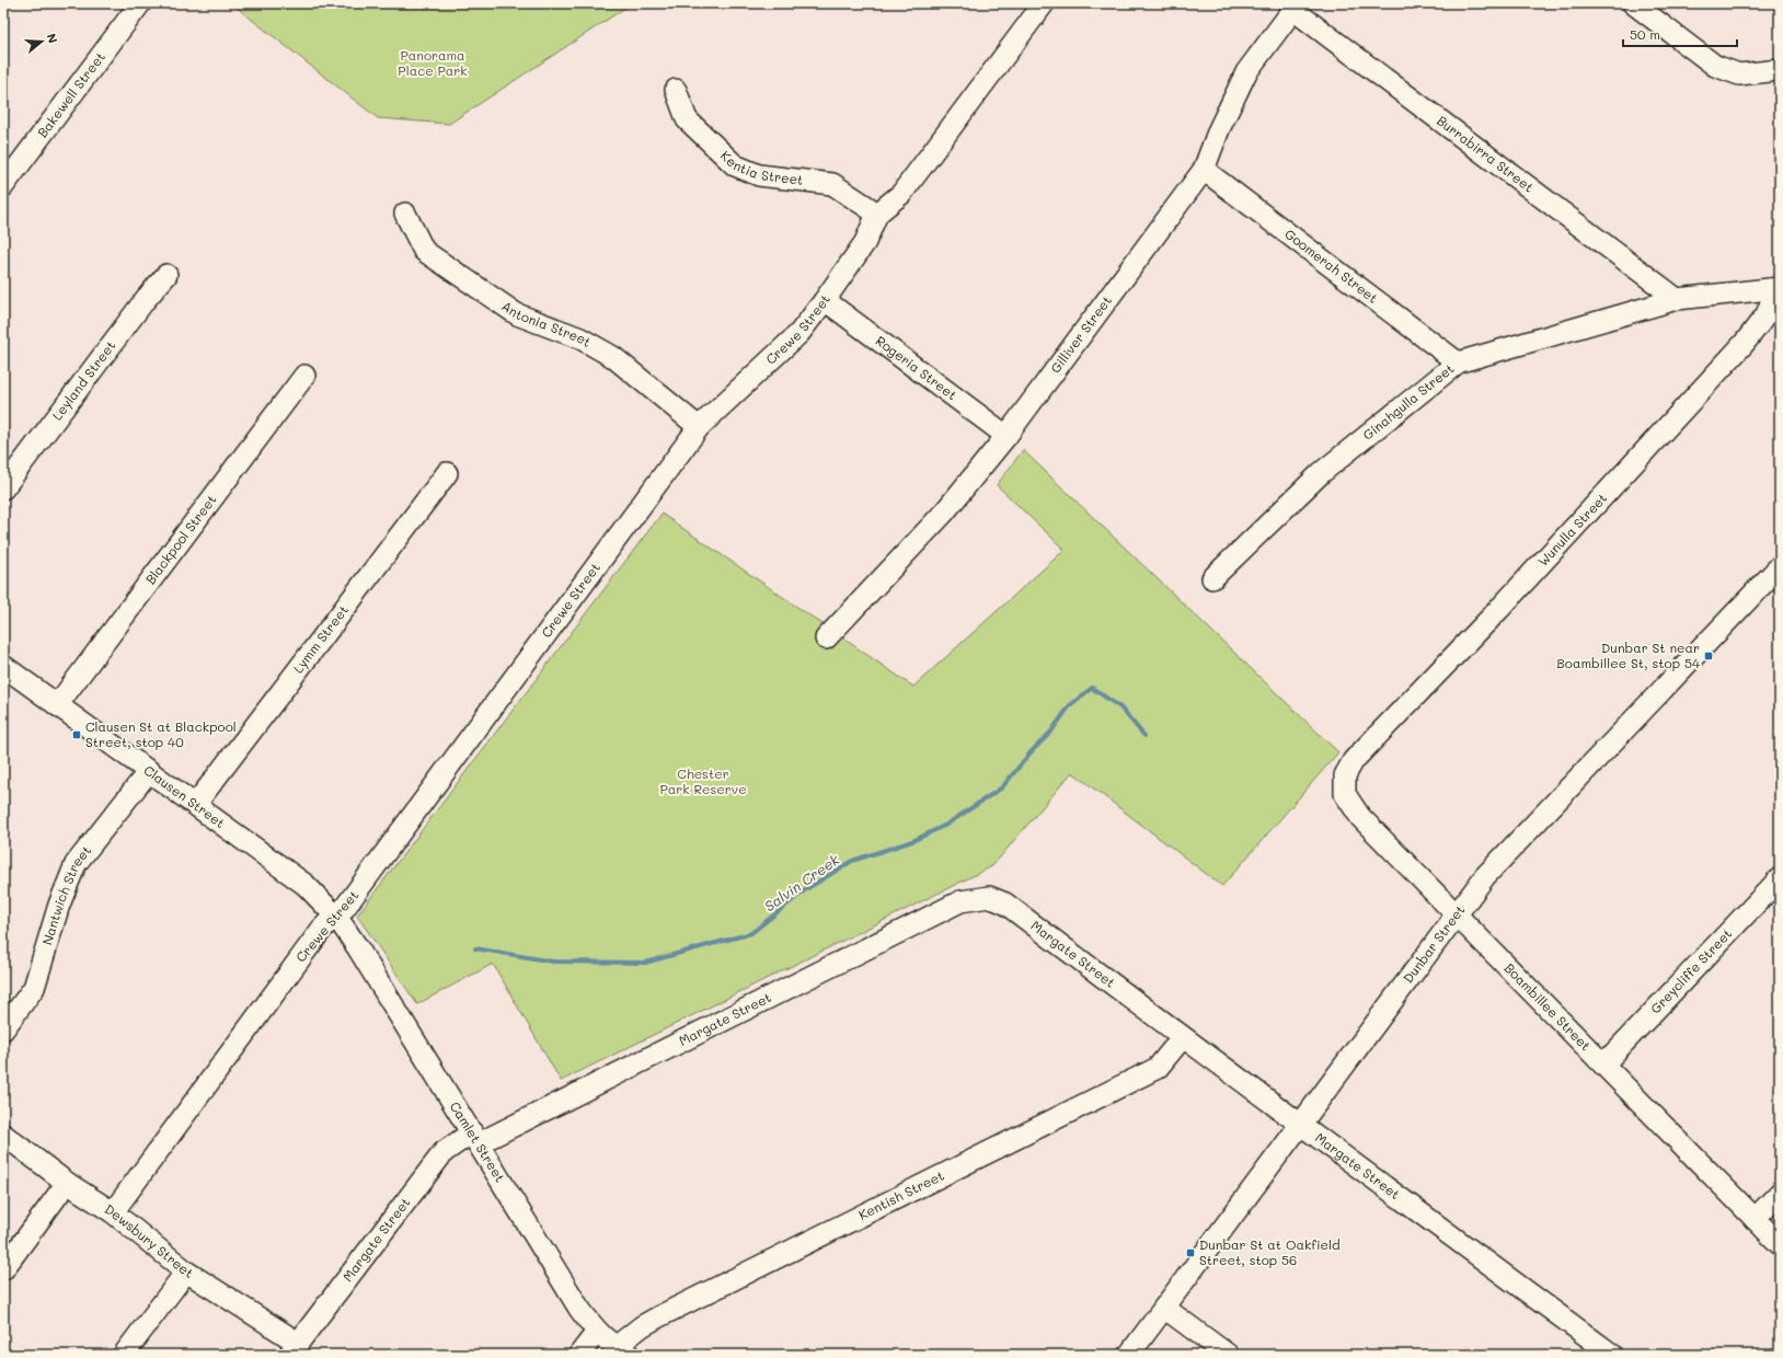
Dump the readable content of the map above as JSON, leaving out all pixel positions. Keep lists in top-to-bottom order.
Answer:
{
  "streets": {
    "street": [
      "Bakewell Street",
      "Burrabirra Street",
      "Kentia Street",
      "Goomerah Street",
      "Antonia Street",
      "Crewe Street",
      "Gilliver Street",
      "Rogeria Street",
      "Leyland Street",
      "Ginahgulla Street",
      "Wunulla Street",
      "Blackpool Street",
      "Lymm Street",
      "Clausen Street",
      "Nantwich Street",
      "Dunbar Street",
      "Margate Street",
      "Greycliffe Street",
      "Boambillee Street",
      "Camlet Street",
      "Kentish Street",
      "Dewsbury Street"
    ]
  },
  "crossings": [
    ["Burrabirra Street", "Gilliver Street"],
    ["Burrabirra Street", "Ginahgulla Street"],
    ["Kentia Street", "Crewe Street"],
    ["Goomerah Street", "Gilliver Street"],
    ["Goomerah Street", "Ginahgulla Street"],
    ["Antonia Street", "Crewe Street"],
    ["Crewe Street", "Rogeria Street"],
    ["Crewe Street", "Clausen Street"],
    ["Crewe Street", "Camlet Street"],
    ["Crewe Street", "Dewsbury Street"],
    ["Gilliver Street", "Rogeria Street"],
    ["Ginahgulla Street", "Wunulla Street"],
    ["Wunulla Street", "Boambillee Street"],
    ["Blackpool Street", "Clausen Street"],
    ["Lymm Street", "Clausen Street"],
    ["Clausen Street", "Nantwich Street"],
    ["Clausen Street", "Camlet Street"],
    ["Dunbar Street", "Margate Street"],
    ["Dunbar Street", "Boambillee Street"],
    ["Margate Street", "Camlet Street"],
    ["Margate Street", "Kentish Street"],
    ["Margate Street", "Dewsbury Street"],
    ["Greycliffe Street", "Boambillee Street"],
    ["Camlet Street", "Kentish Street"]
  ],
  "water": ["Salvin Creek"],
  "parks": ["Panorama Place Park", "Chester Park Reserve"],
  "places": {
    "transit": ["Dunbar St near Boambillee St, stop 54", "Clausen St at Blackpool Street, stop 40", "Dunbar St at Oakfield Street, stop 56"]
  },
  "scale_bar": "50 m",
  "north": "right"
}
